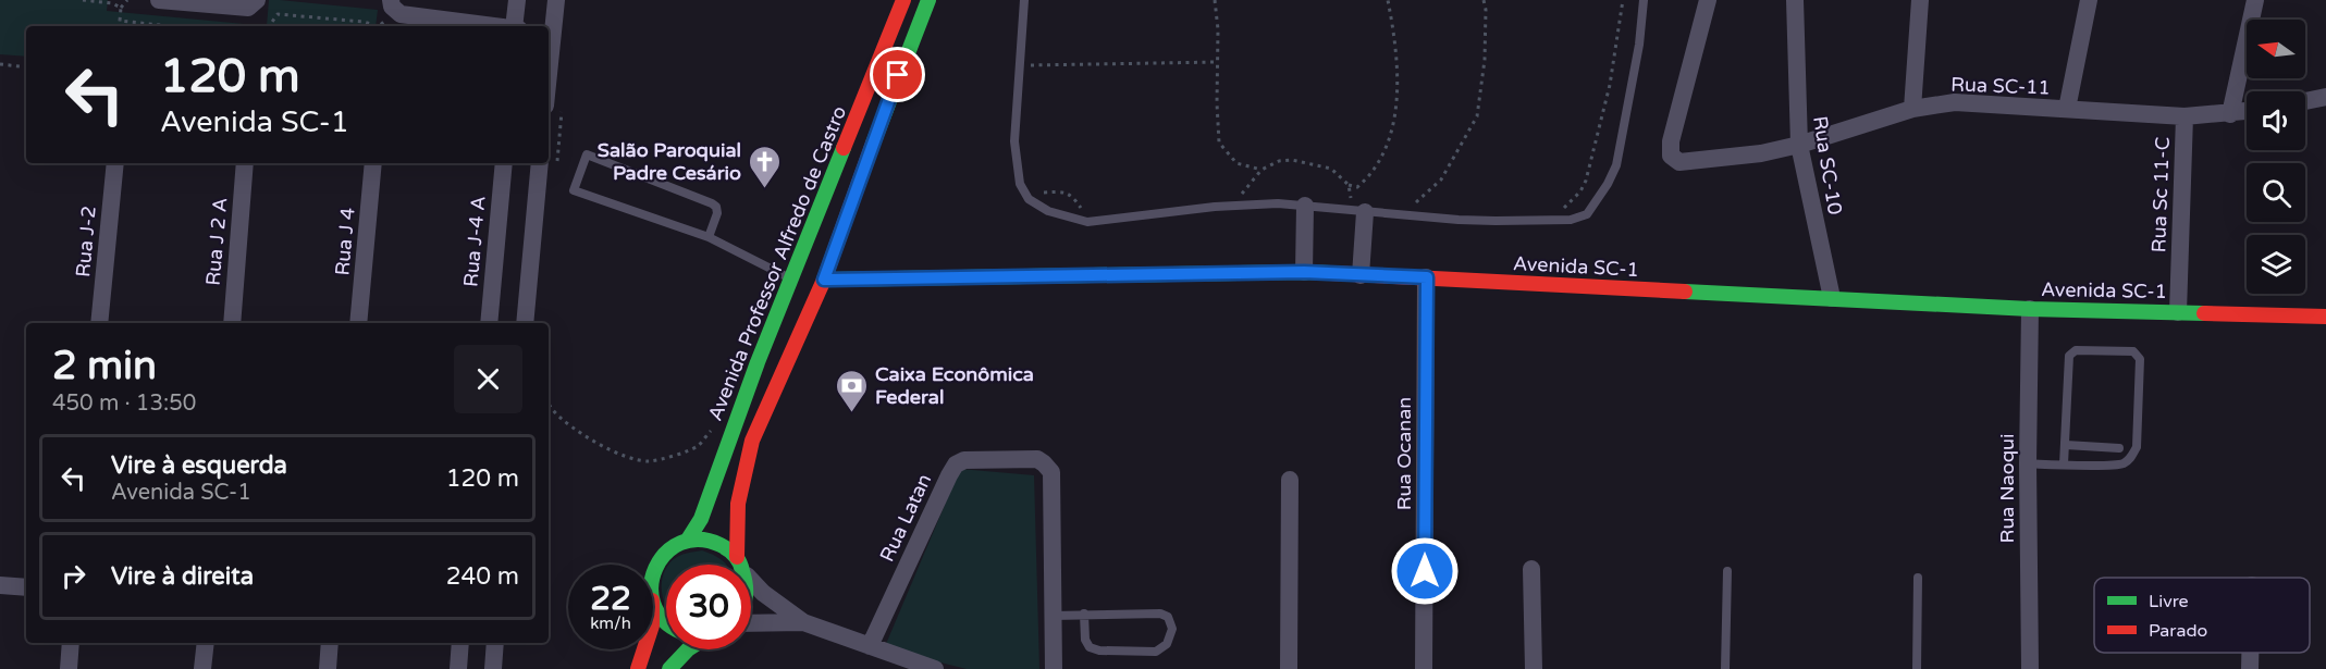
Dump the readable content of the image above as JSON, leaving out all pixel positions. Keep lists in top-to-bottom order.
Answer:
{
  "streets": {
    "main road": ["Avenida Professor Alfredo de Castro", "Avenida SC-1"],
    "street": [
      "Rua SC-11",
      "Rua SC-10",
      "Rua Sc 11-C",
      "Rua J-2",
      "Rua J 2 A",
      "Rua J 4",
      "Rua J-4 A",
      "Rua Ocanan",
      "Rua Naoqui",
      "Rua Latan"
    ]
  },
  "crossings": [
    ["Rua SC-11", "Rua SC-10"],
    ["Rua SC-11", "Rua Sc 11-C"],
    ["Rua SC-10", "Avenida SC-1"],
    ["Rua Sc 11-C", "Avenida SC-1"],
    ["Avenida SC-1", "Rua Ocanan"],
    ["Avenida SC-1", "Rua Naoqui"]
  ],
  "places": {
    "church": ["Salão Paroquial Padre Cesário"],
    "bank": ["Caixa Econômica Federal"]
  },
  "legend": ["Livre", "Parado"],
  "north": "left",
  "page": {
    "turn": ["120 m", "Avenida SC-1"],
    "heading": ["2 min", "450 m · 13:50"],
    "list": [
      {
        "name": "Vire à esquerda",
        "note": "Avenida SC-1",
        "value": "120 m"
      },
      {
        "name": "Vire à direita",
        "value": "240 m"
      }
    ],
    "speed": "22 km/h",
    "limit": "30"
  }
}
